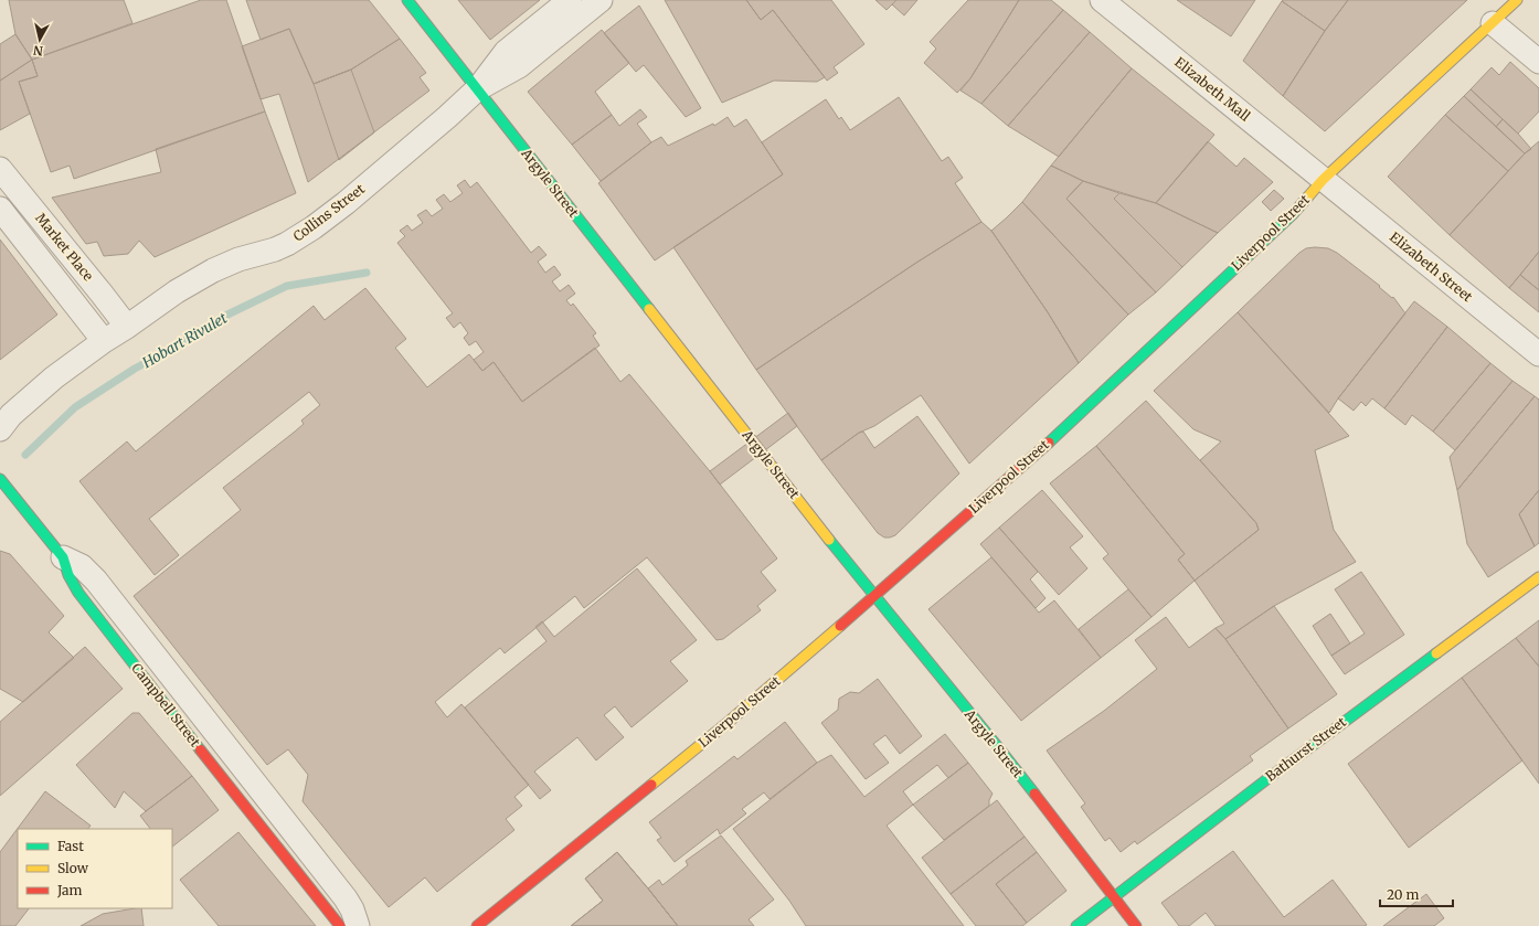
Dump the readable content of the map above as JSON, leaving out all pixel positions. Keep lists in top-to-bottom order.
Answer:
{
  "streets": {
    "main road": [
      "Argyle Street",
      "Liverpool Street",
      "Campbell Street",
      "Bathurst Street"
    ],
    "street": [
      "Elizabeth Mall",
      "Collins Street",
      "Market Place",
      "Elizabeth Street"
    ]
  },
  "crossings": [
    ["Elizabeth Mall", "Liverpool Street"],
    ["Elizabeth Mall", "Elizabeth Street"],
    ["Argyle Street", "Collins Street"],
    ["Argyle Street", "Liverpool Street"],
    ["Argyle Street", "Bathurst Street"],
    ["Collins Street", "Market Place"],
    ["Liverpool Street", "Elizabeth Street"]
  ],
  "water": ["Hobart Rivulet"],
  "legend": ["Fast", "Slow", "Jam"],
  "scale_bar": "20 m",
  "north": "bottom"
}
